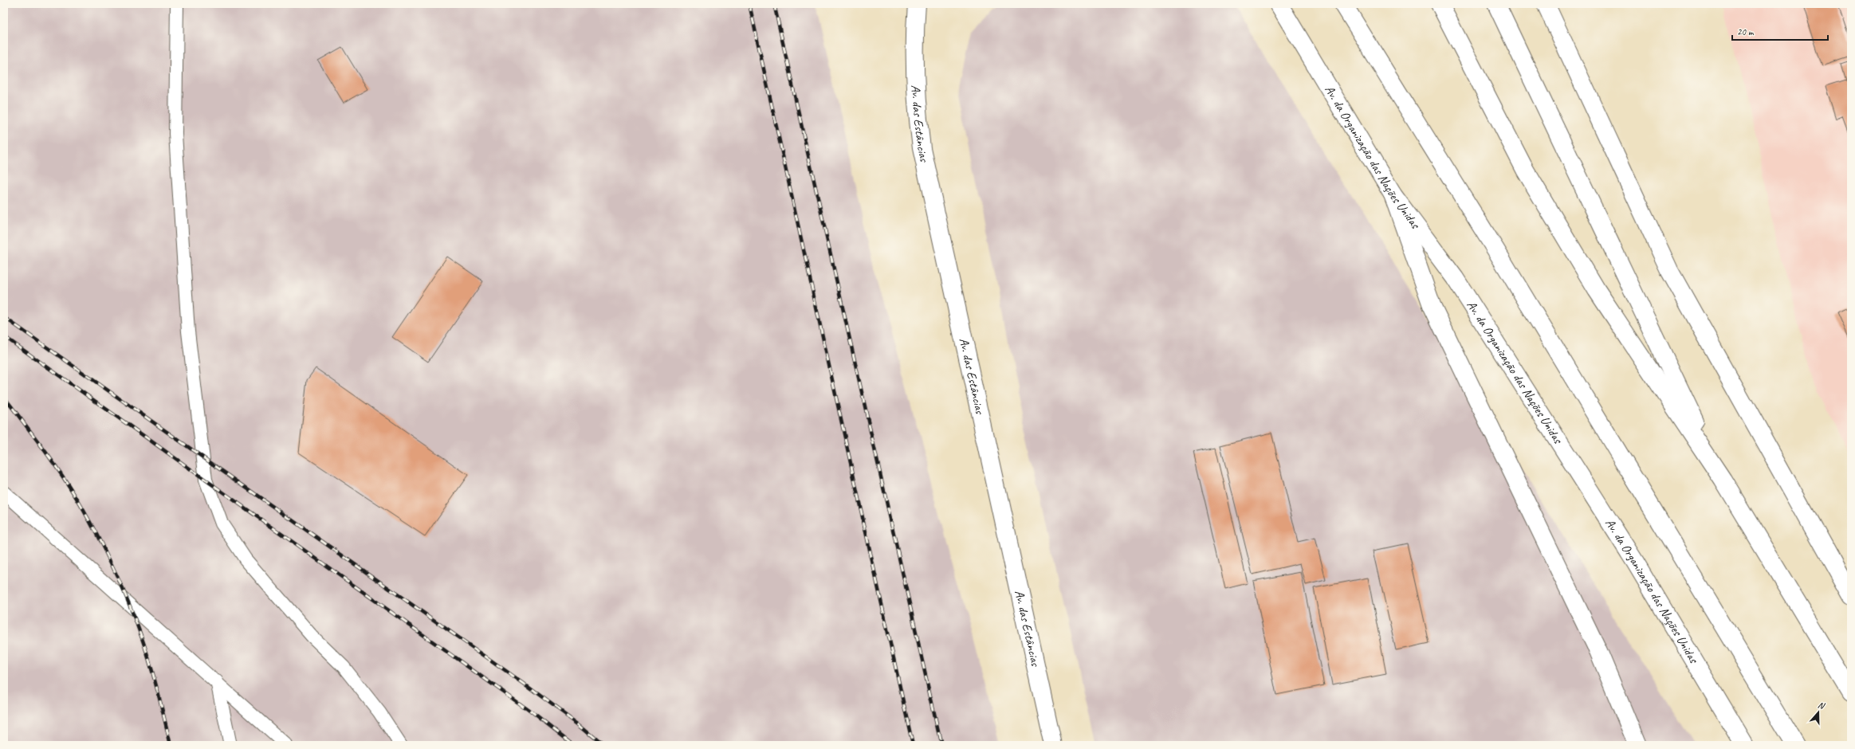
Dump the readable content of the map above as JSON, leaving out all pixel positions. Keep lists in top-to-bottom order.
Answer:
{
  "streets": {
    "main road": ["Av. das Estâncias", "Av. da Organização das Nações Unidas"]
  },
  "scale_bar": "20 m",
  "north": "top"
}
